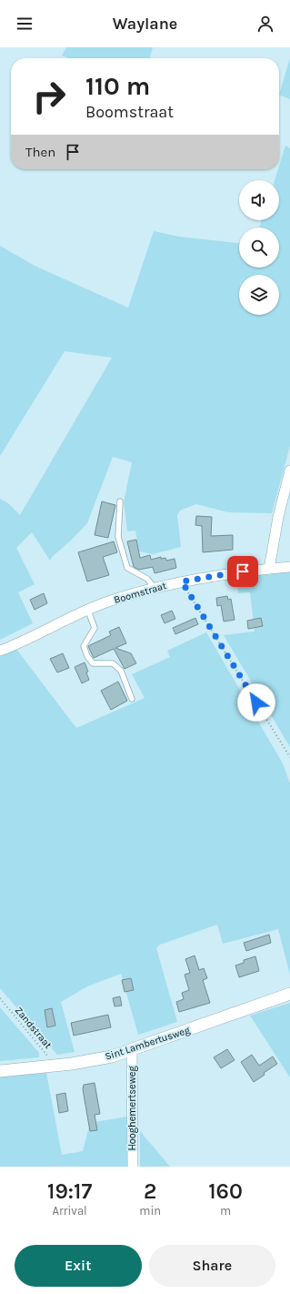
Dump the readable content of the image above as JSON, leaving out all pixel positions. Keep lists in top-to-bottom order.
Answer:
{
  "streets": {
    "street": ["Boomstraat", "Sint Lambertusweg", "Hooghemertseweg"],
    "path": ["Zandstraat"]
  },
  "crossings": [
    ["Zandstraat", "Sint Lambertusweg"],
    ["Sint Lambertusweg", "Hooghemertseweg"]
  ],
  "page": {
    "header": "Waylane",
    "turn": ["110 m", "Boomstraat"],
    "then": "Then",
    "eta": [
      "19:17",
      "Arrival",
      "2",
      "min",
      "160",
      "m"
    ],
    "buttons": ["Exit", "Share"]
  }
}
